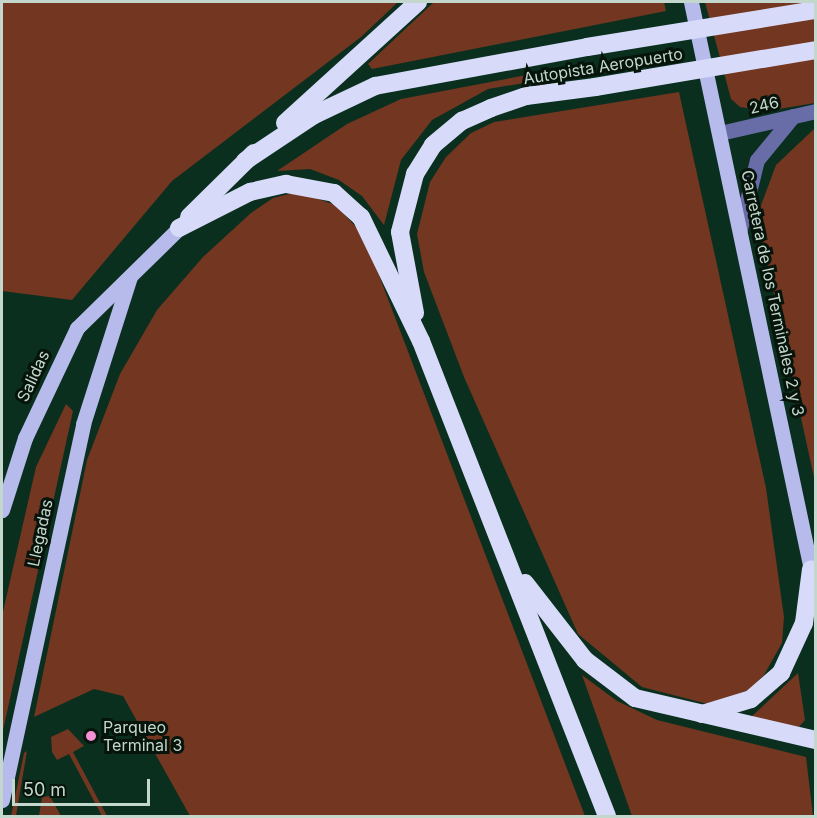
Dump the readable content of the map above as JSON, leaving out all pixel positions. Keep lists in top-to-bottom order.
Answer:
{
  "streets": {
    "highway": ["Autopista Aeropuerto"],
    "main road": ["Carretera de los Terminales 2 y 3", "Salidas", "Llegadas"],
    "street": ["246"]
  },
  "crossings": [
    ["246", "Carretera de los Terminales 2 y 3"],
    ["Salidas", "Llegadas"]
  ],
  "places": ["Parqueo Terminal 3"],
  "scale_bar": "50 m"
}
